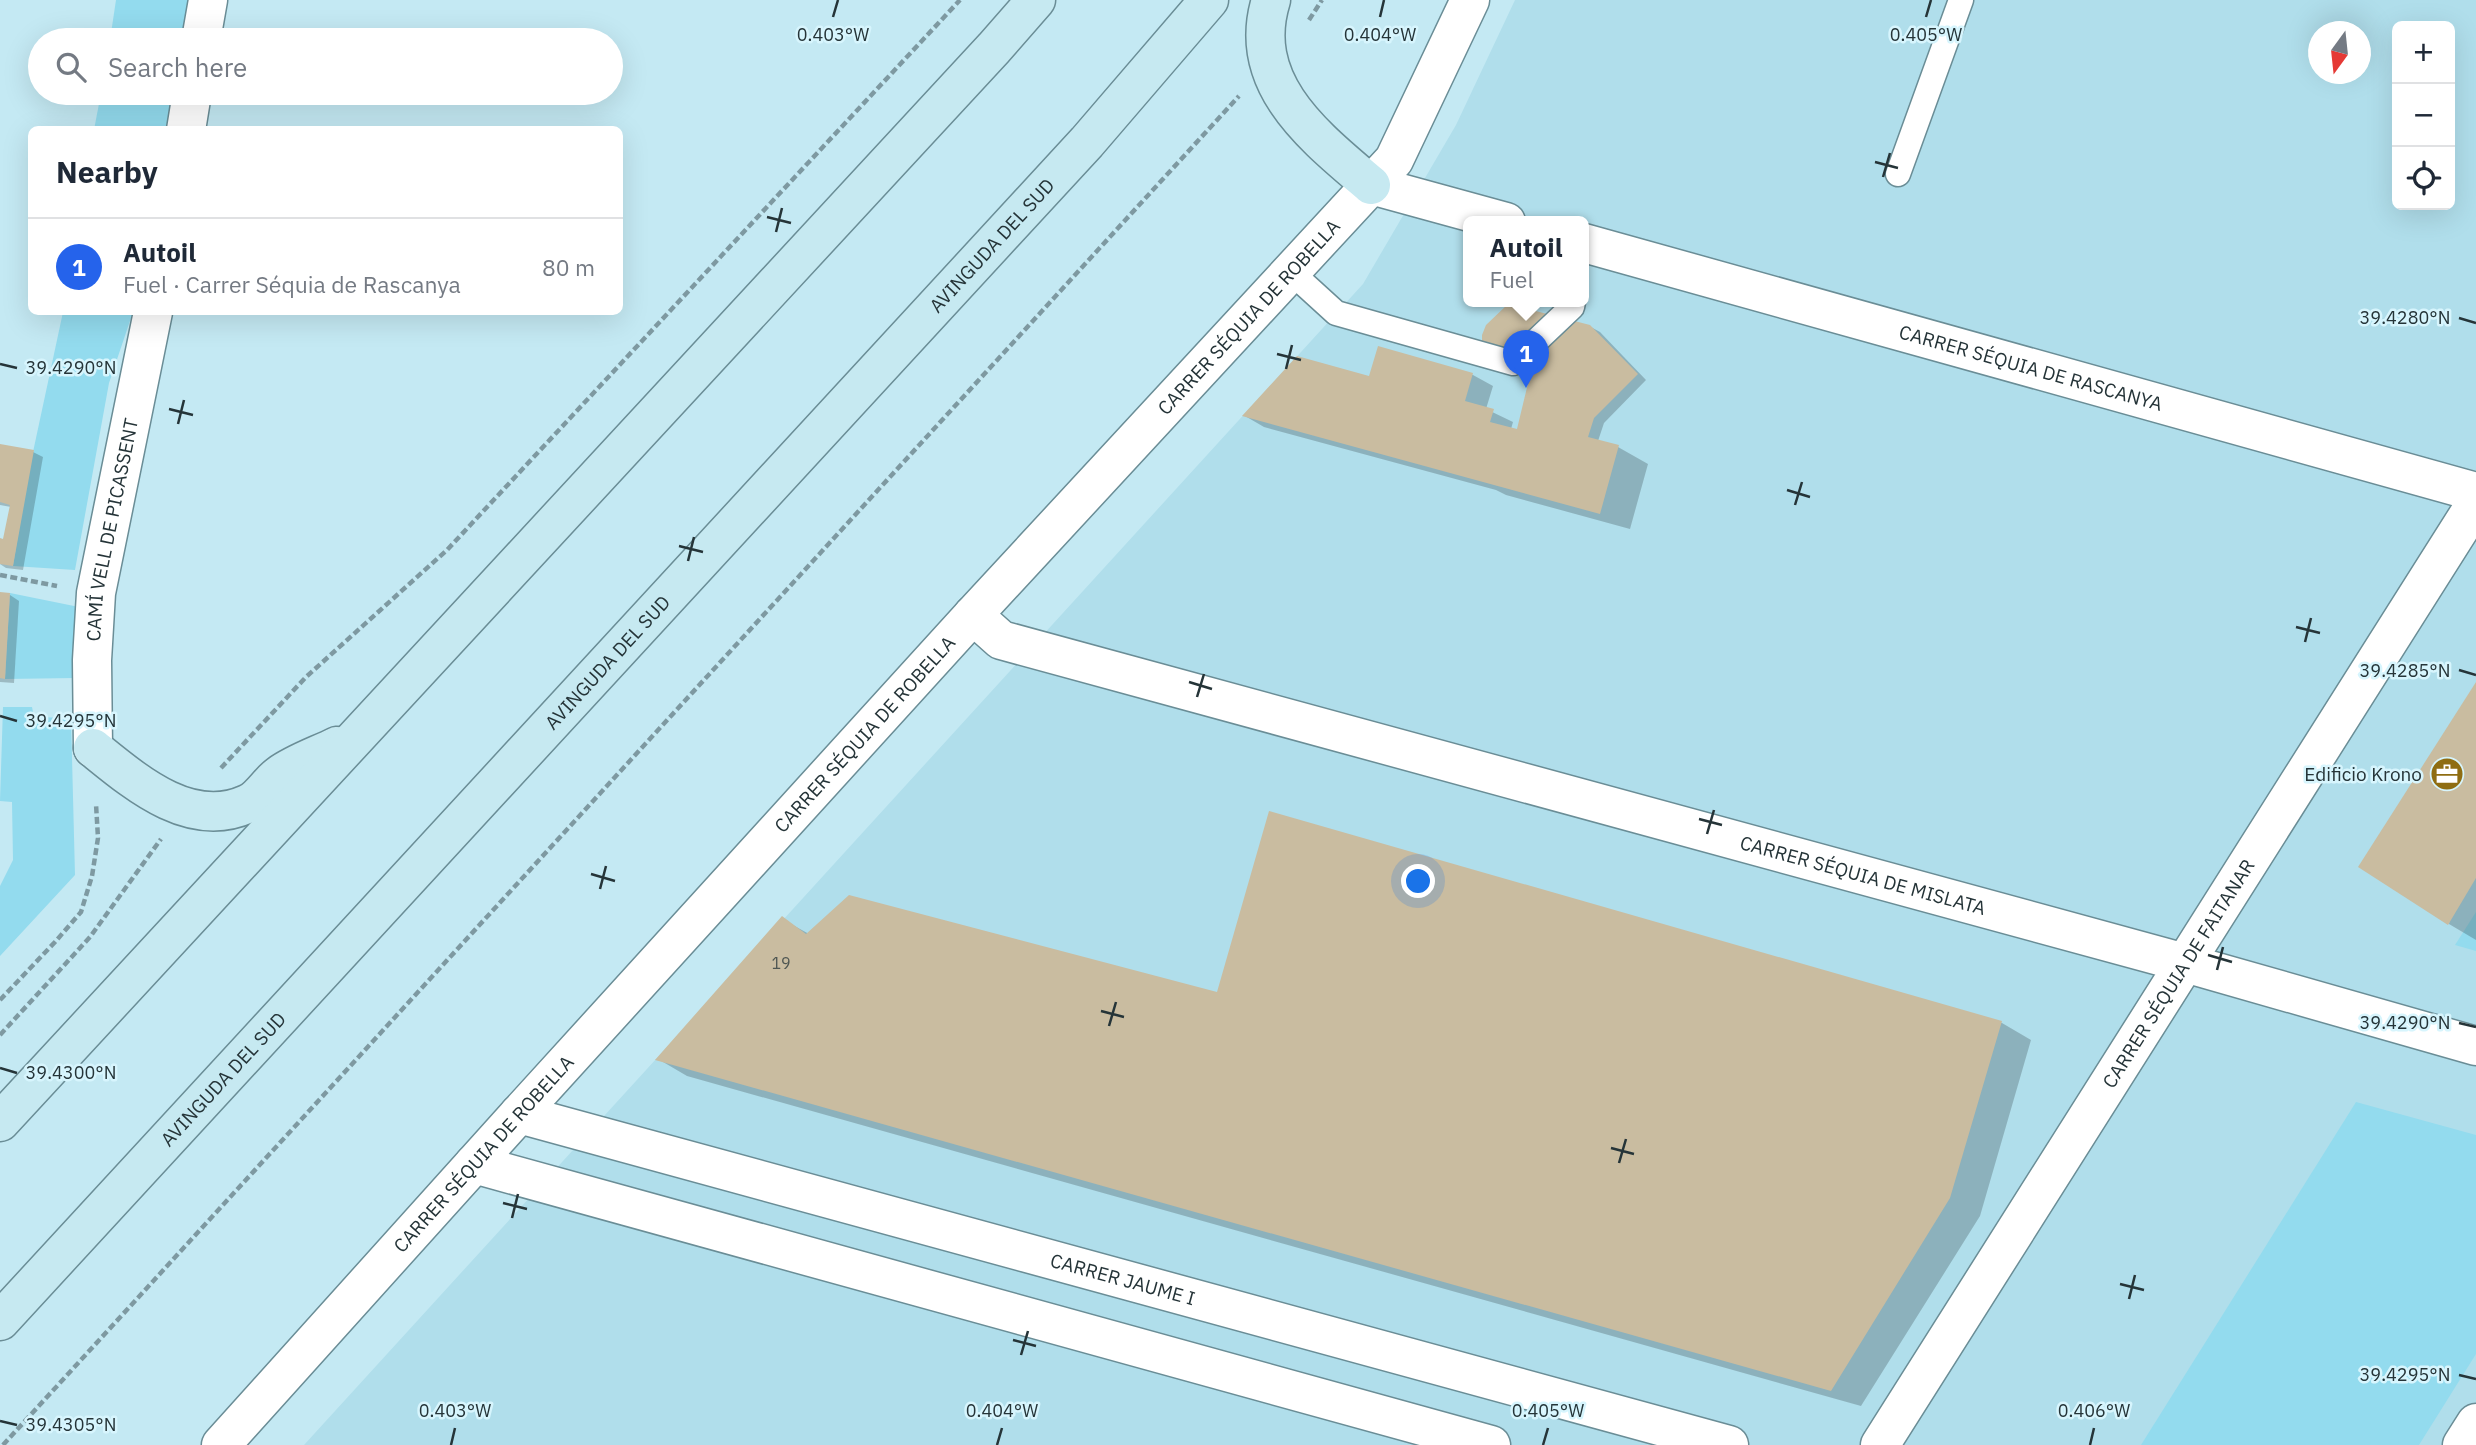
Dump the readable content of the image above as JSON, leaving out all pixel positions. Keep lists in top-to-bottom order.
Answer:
{
  "streets": {
    "main road": ["AVINGUDA DEL SUD"],
    "street": [
      "CARRER SÉQUIA DE ROBELLA",
      "CARRER SÉQUIA DE RASCANYA",
      "CAMÍ VELL DE PICASSENT",
      "CARRER SÉQUIA DE MISLATA",
      "CARRER SÉQUIA DE FAITANAR",
      "CARRER JAUME I"
    ]
  },
  "crossings": [
    ["CARRER SÉQUIA DE ROBELLA", "CARRER SÉQUIA DE MISLATA"],
    ["CARRER SÉQUIA DE ROBELLA", "CARRER JAUME I"],
    ["CARRER SÉQUIA DE MISLATA", "CARRER SÉQUIA DE FAITANAR"]
  ],
  "places": {
    "office": ["Edificio Krono"]
  },
  "house_numbers": ["19"],
  "north": "bottom",
  "page": {
    "map_buttons": ["+", "−"],
    "search": "Search here",
    "heading": "Nearby",
    "popup": ["Autoil", "Fuel"],
    "list": [
      {
        "mark": "1",
        "name": "Autoil",
        "note": "Fuel · Carrer Séquia de Rascanya",
        "value": "80 m"
      }
    ],
    "pins": "1"
  },
  "coordinates": [
    "0.403°W",
    "0.404°W",
    "0.405°W",
    "39.4280°N",
    "39.4290°N",
    "39.4285°N",
    "39.4295°N",
    "39.4300°N",
    "0.406°W",
    "39.4305°N"
  ]
}
